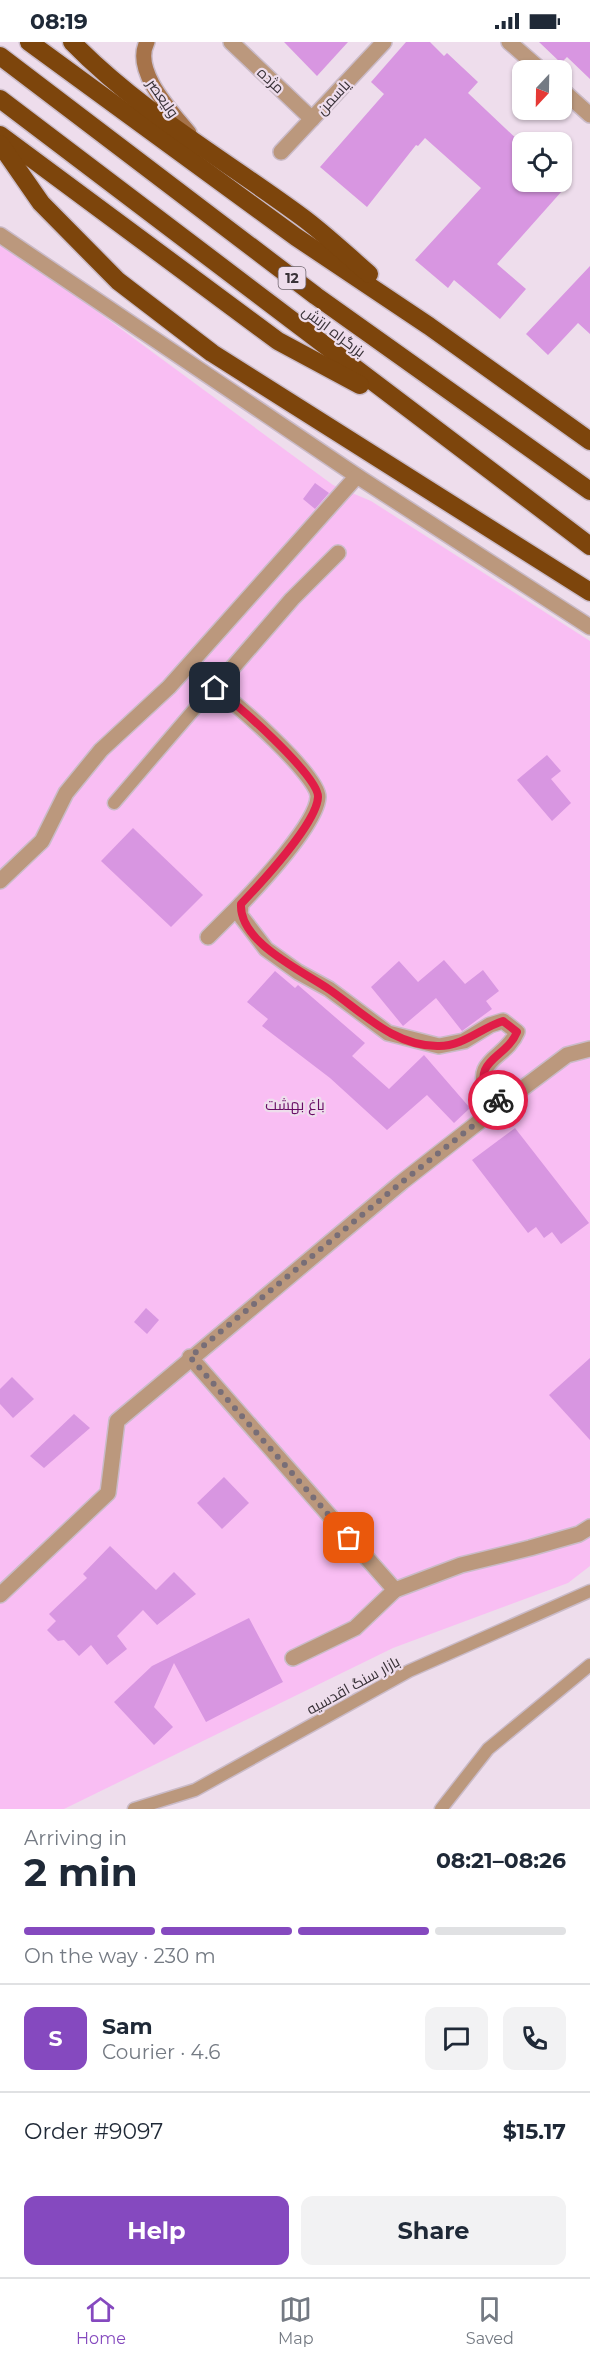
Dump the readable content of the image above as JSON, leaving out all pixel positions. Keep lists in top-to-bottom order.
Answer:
{
  "streets": {
    "highway": ["12", "بزرگراه ارتش"],
    "main road": ["ولیعصر"],
    "street": ["مژده", "یاسمن"],
    "lane": ["بازار سنگ اقدسیه"]
  },
  "crossings": [
    ["مژده", "یاسمن"]
  ],
  "parks": ["باغ بهشت"],
  "north": "bottom",
  "page": {
    "status": "08:19",
    "heading": ["2 min", "Arriving in", "08:21–08:26"],
    "panel": [
      "Sam",
      "Courier · 4.6",
      "Order #9097",
      "$15.17"
    ],
    "bar": "On the way · 230 m",
    "round": "S",
    "buttons": ["Help", "Share"],
    "tabs": ["Home", "Map", "Saved"]
  }
}
